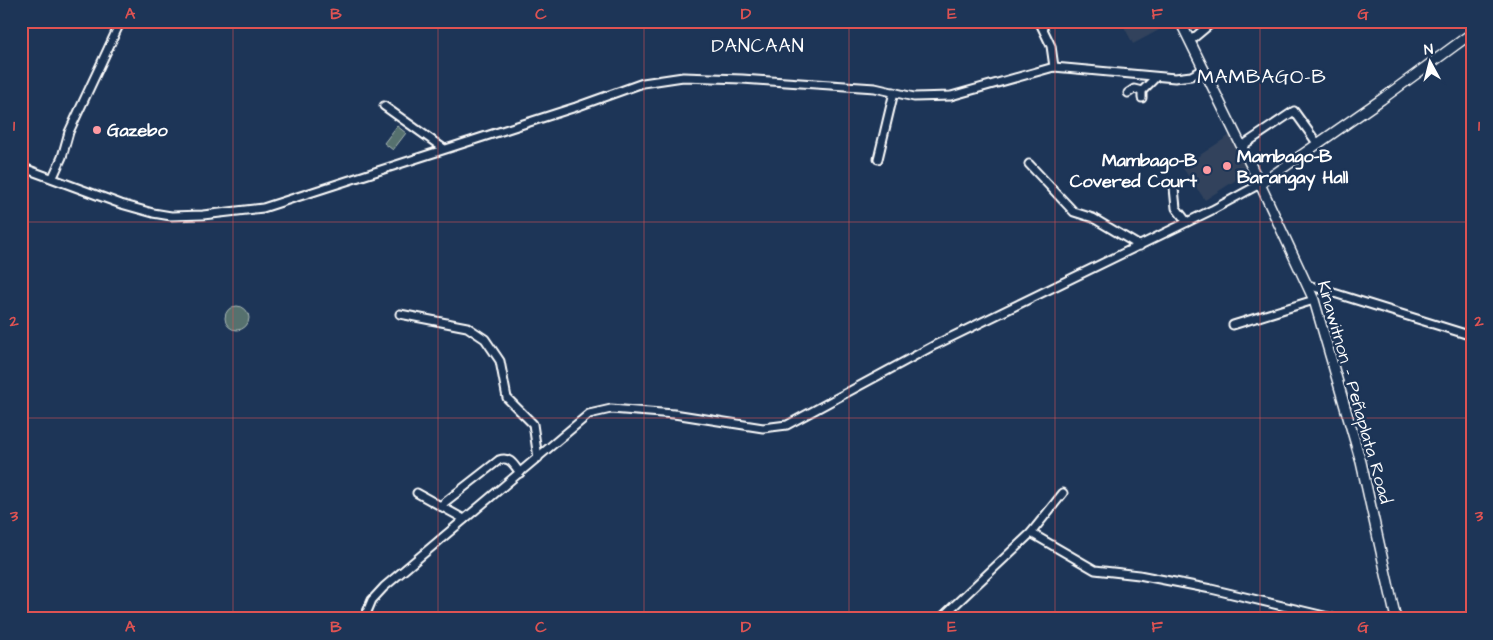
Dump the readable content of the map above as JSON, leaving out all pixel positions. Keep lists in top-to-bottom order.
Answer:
{
  "streets": {
    "street": ["Kinawitnon - Peñaplata Road"]
  },
  "districts": ["DANCAAN", "MAMBAGO-B"],
  "places": ["Gazebo", "Mambago-B Barangay Hall", "Mambago-B Covered Court"],
  "north": "top",
  "grid": {
    "columns": [
      "A",
      "B",
      "C",
      "D",
      "E",
      "F",
      "G"
    ],
    "rows": ["1", "2", "3"]
  }
}
